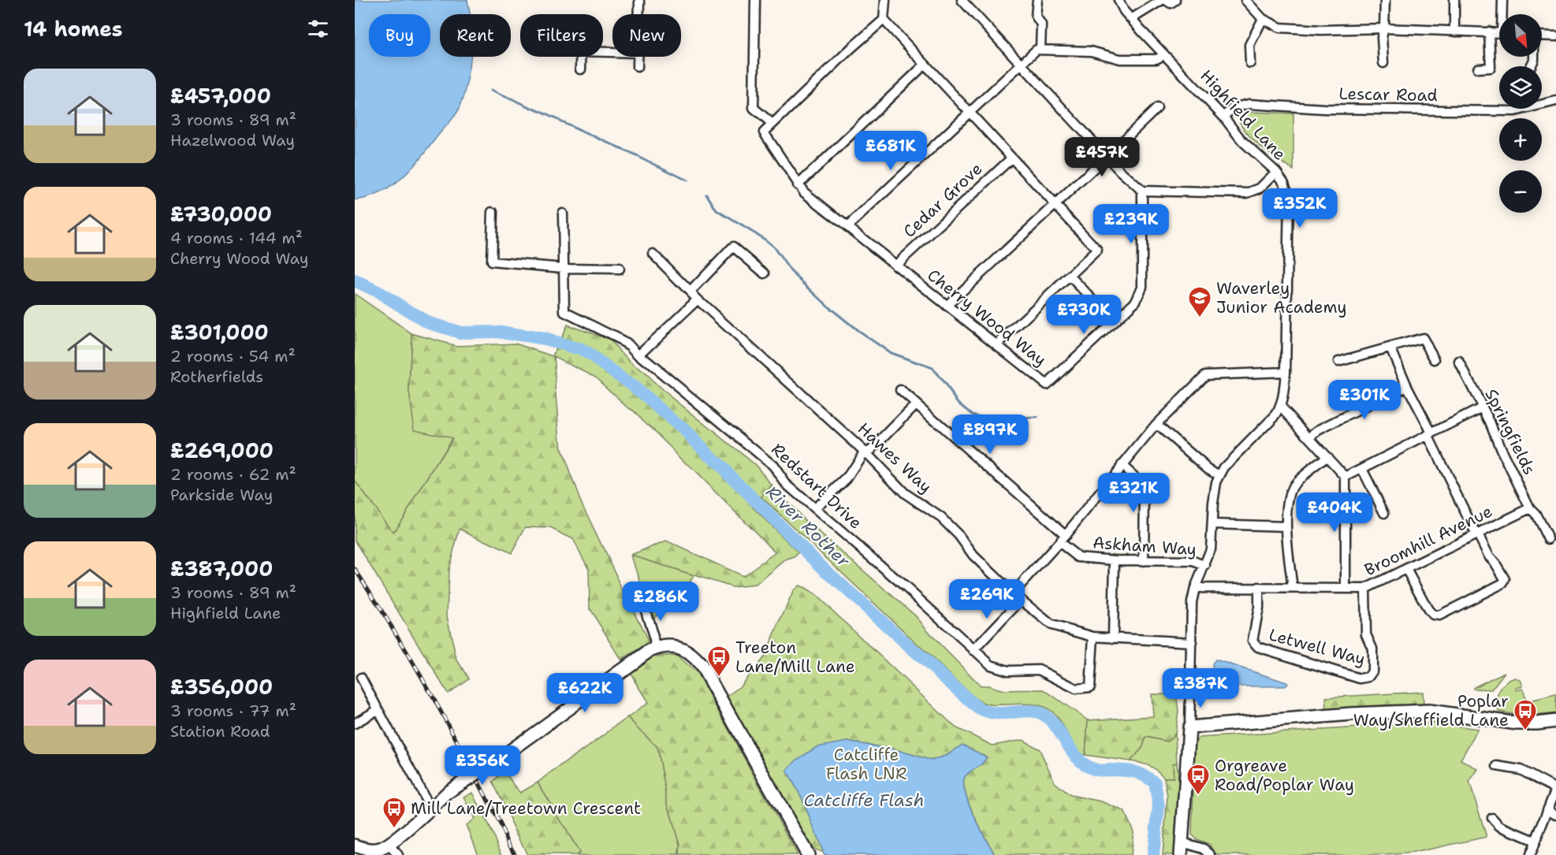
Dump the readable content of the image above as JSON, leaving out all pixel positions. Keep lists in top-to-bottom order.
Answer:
{
  "streets": {
    "street": [
      "Lescar Road",
      "Highfield Lane",
      "Cedar Grove",
      "Cherry Wood Way",
      "Springfields",
      "Hawes Way",
      "Redstart Drive",
      "Broomhill Avenue",
      "Askham Way",
      "Letwell Way"
    ]
  },
  "crossings": [
    ["Lescar Road", "Highfield Lane"],
    ["Cedar Grove", "Cherry Wood Way"],
    ["Springfields", "Broomhill Avenue"],
    ["Hawes Way", "Redstart Drive"],
    ["Broomhill Avenue", "Letwell Way"]
  ],
  "water": ["River Rother", "Catcliffe Flash"],
  "parks": ["Catcliffe Flash LNR"],
  "places": {
    "school or university": ["Waverley Junior Academy"],
    "bus stop": [
      "Treeton Lane/Mill Lane",
      "Poplar Way/Sheffield Lane",
      "Orgreave Road/Poplar Way",
      "Mill Lane/Treetown Crescent"
    ]
  },
  "north": "bottom right",
  "page": {
    "heading": "14 homes",
    "map_buttons": ["+", "−"],
    "chip": [
      "Buy",
      "Rent",
      "Filters",
      "New"
    ],
    "list": [
      {
        "name": "£457,000",
        "note": "3 rooms · 89 m² · Hazelwood Way"
      },
      {
        "name": "£730,000",
        "note": "4 rooms · 144 m² · Cherry Wood Way"
      },
      {
        "name": "£301,000",
        "note": "2 rooms · 54 m² · Rotherfields"
      },
      {
        "name": "£269,000",
        "note": "2 rooms · 62 m² · Parkside Way"
      },
      {
        "name": "£387,000",
        "note": "3 rooms · 89 m² · Highfield Lane"
      },
      {
        "name": "£356,000",
        "note": "3 rooms · 77 m² · Station Road"
      }
    ],
    "price": [
      "£681K",
      "£457K",
      "£352K",
      "£239K",
      "£730K",
      "£301K",
      "£897K",
      "£321K",
      "£404K",
      "£269K",
      "£286K",
      "£387K",
      "£622K",
      "£356K"
    ]
  }
}
